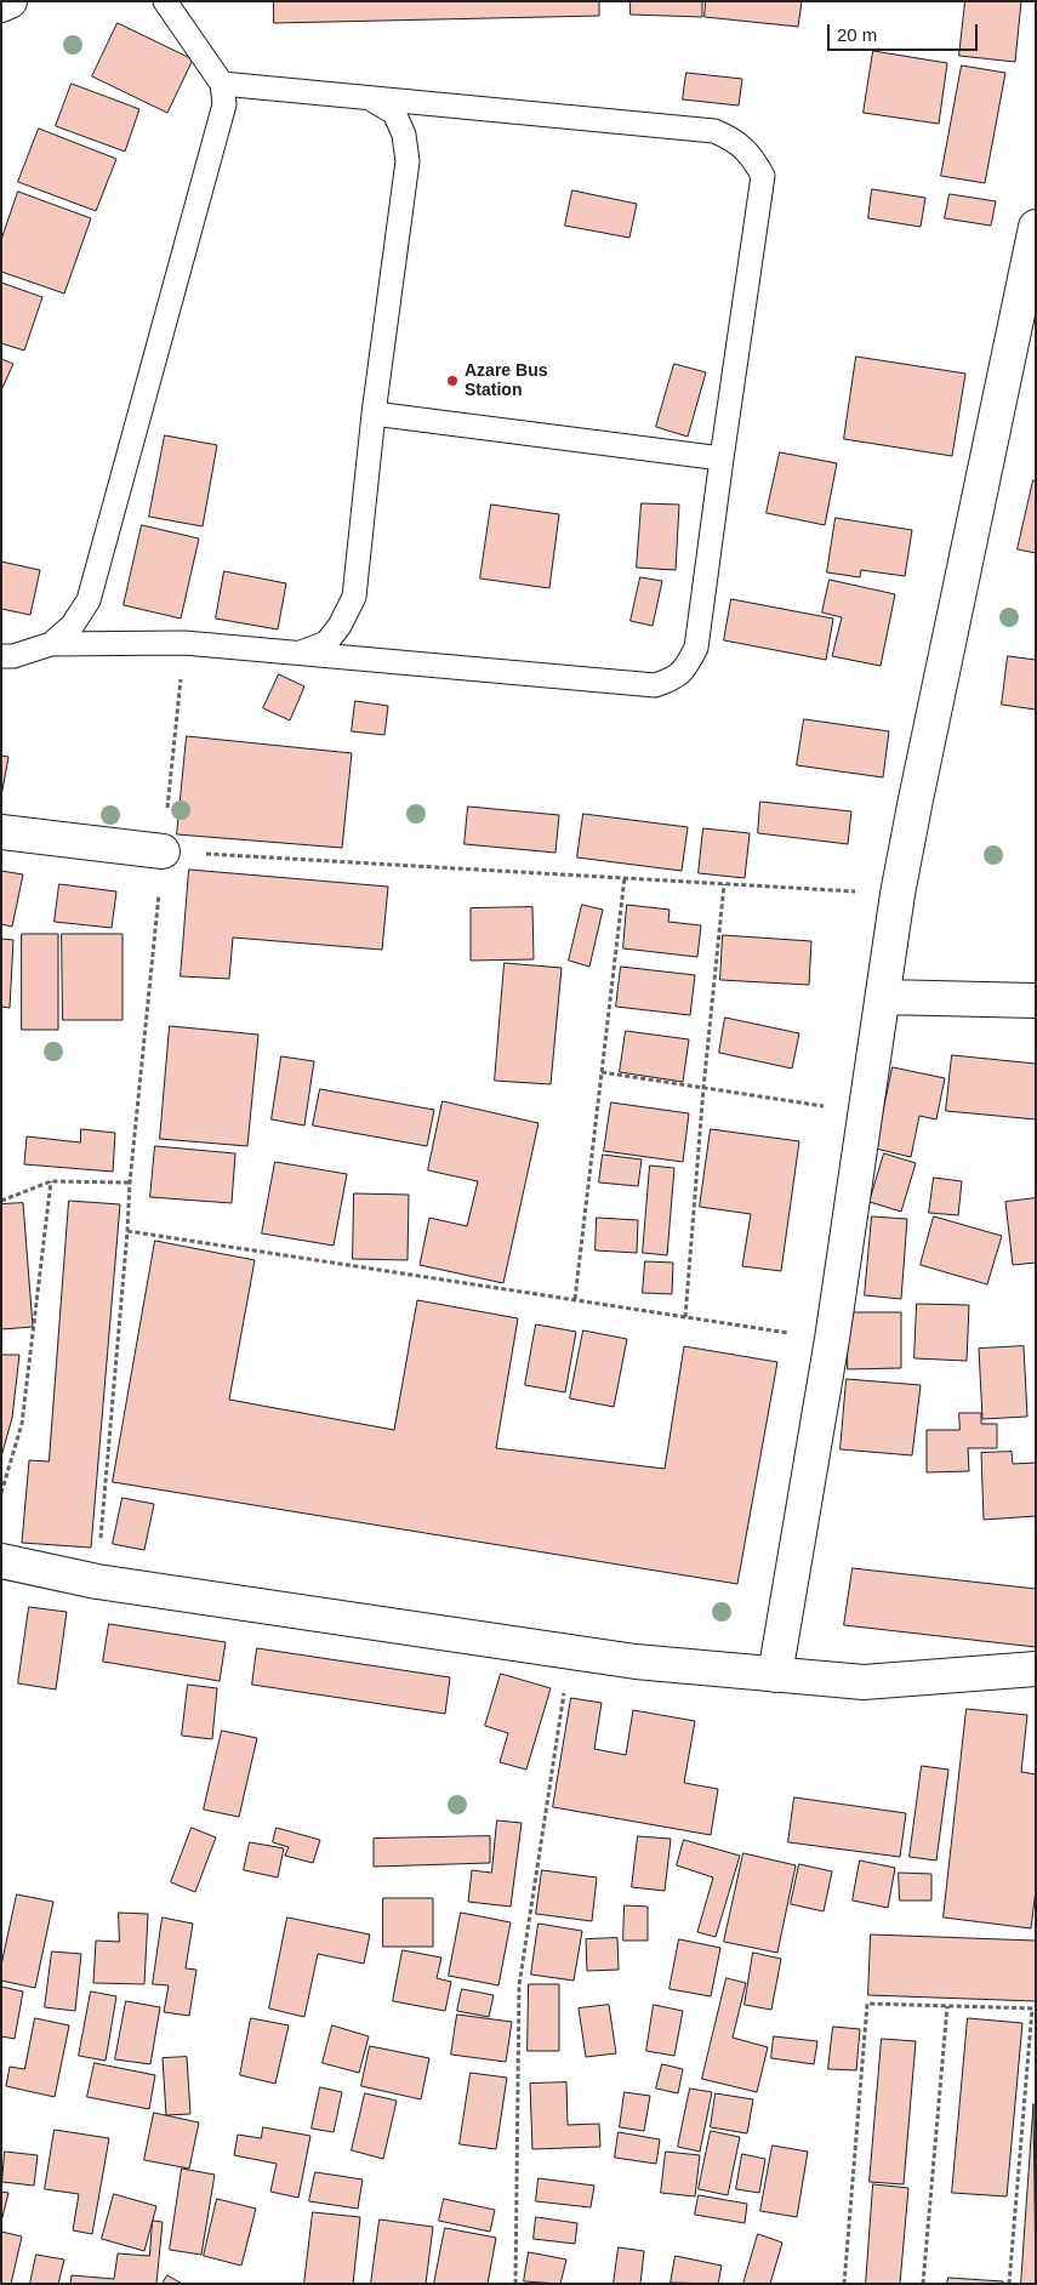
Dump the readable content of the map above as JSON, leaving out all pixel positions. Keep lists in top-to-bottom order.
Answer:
{
  "places": ["Azare Bus Station"],
  "scale_bar": "20 m"
}
